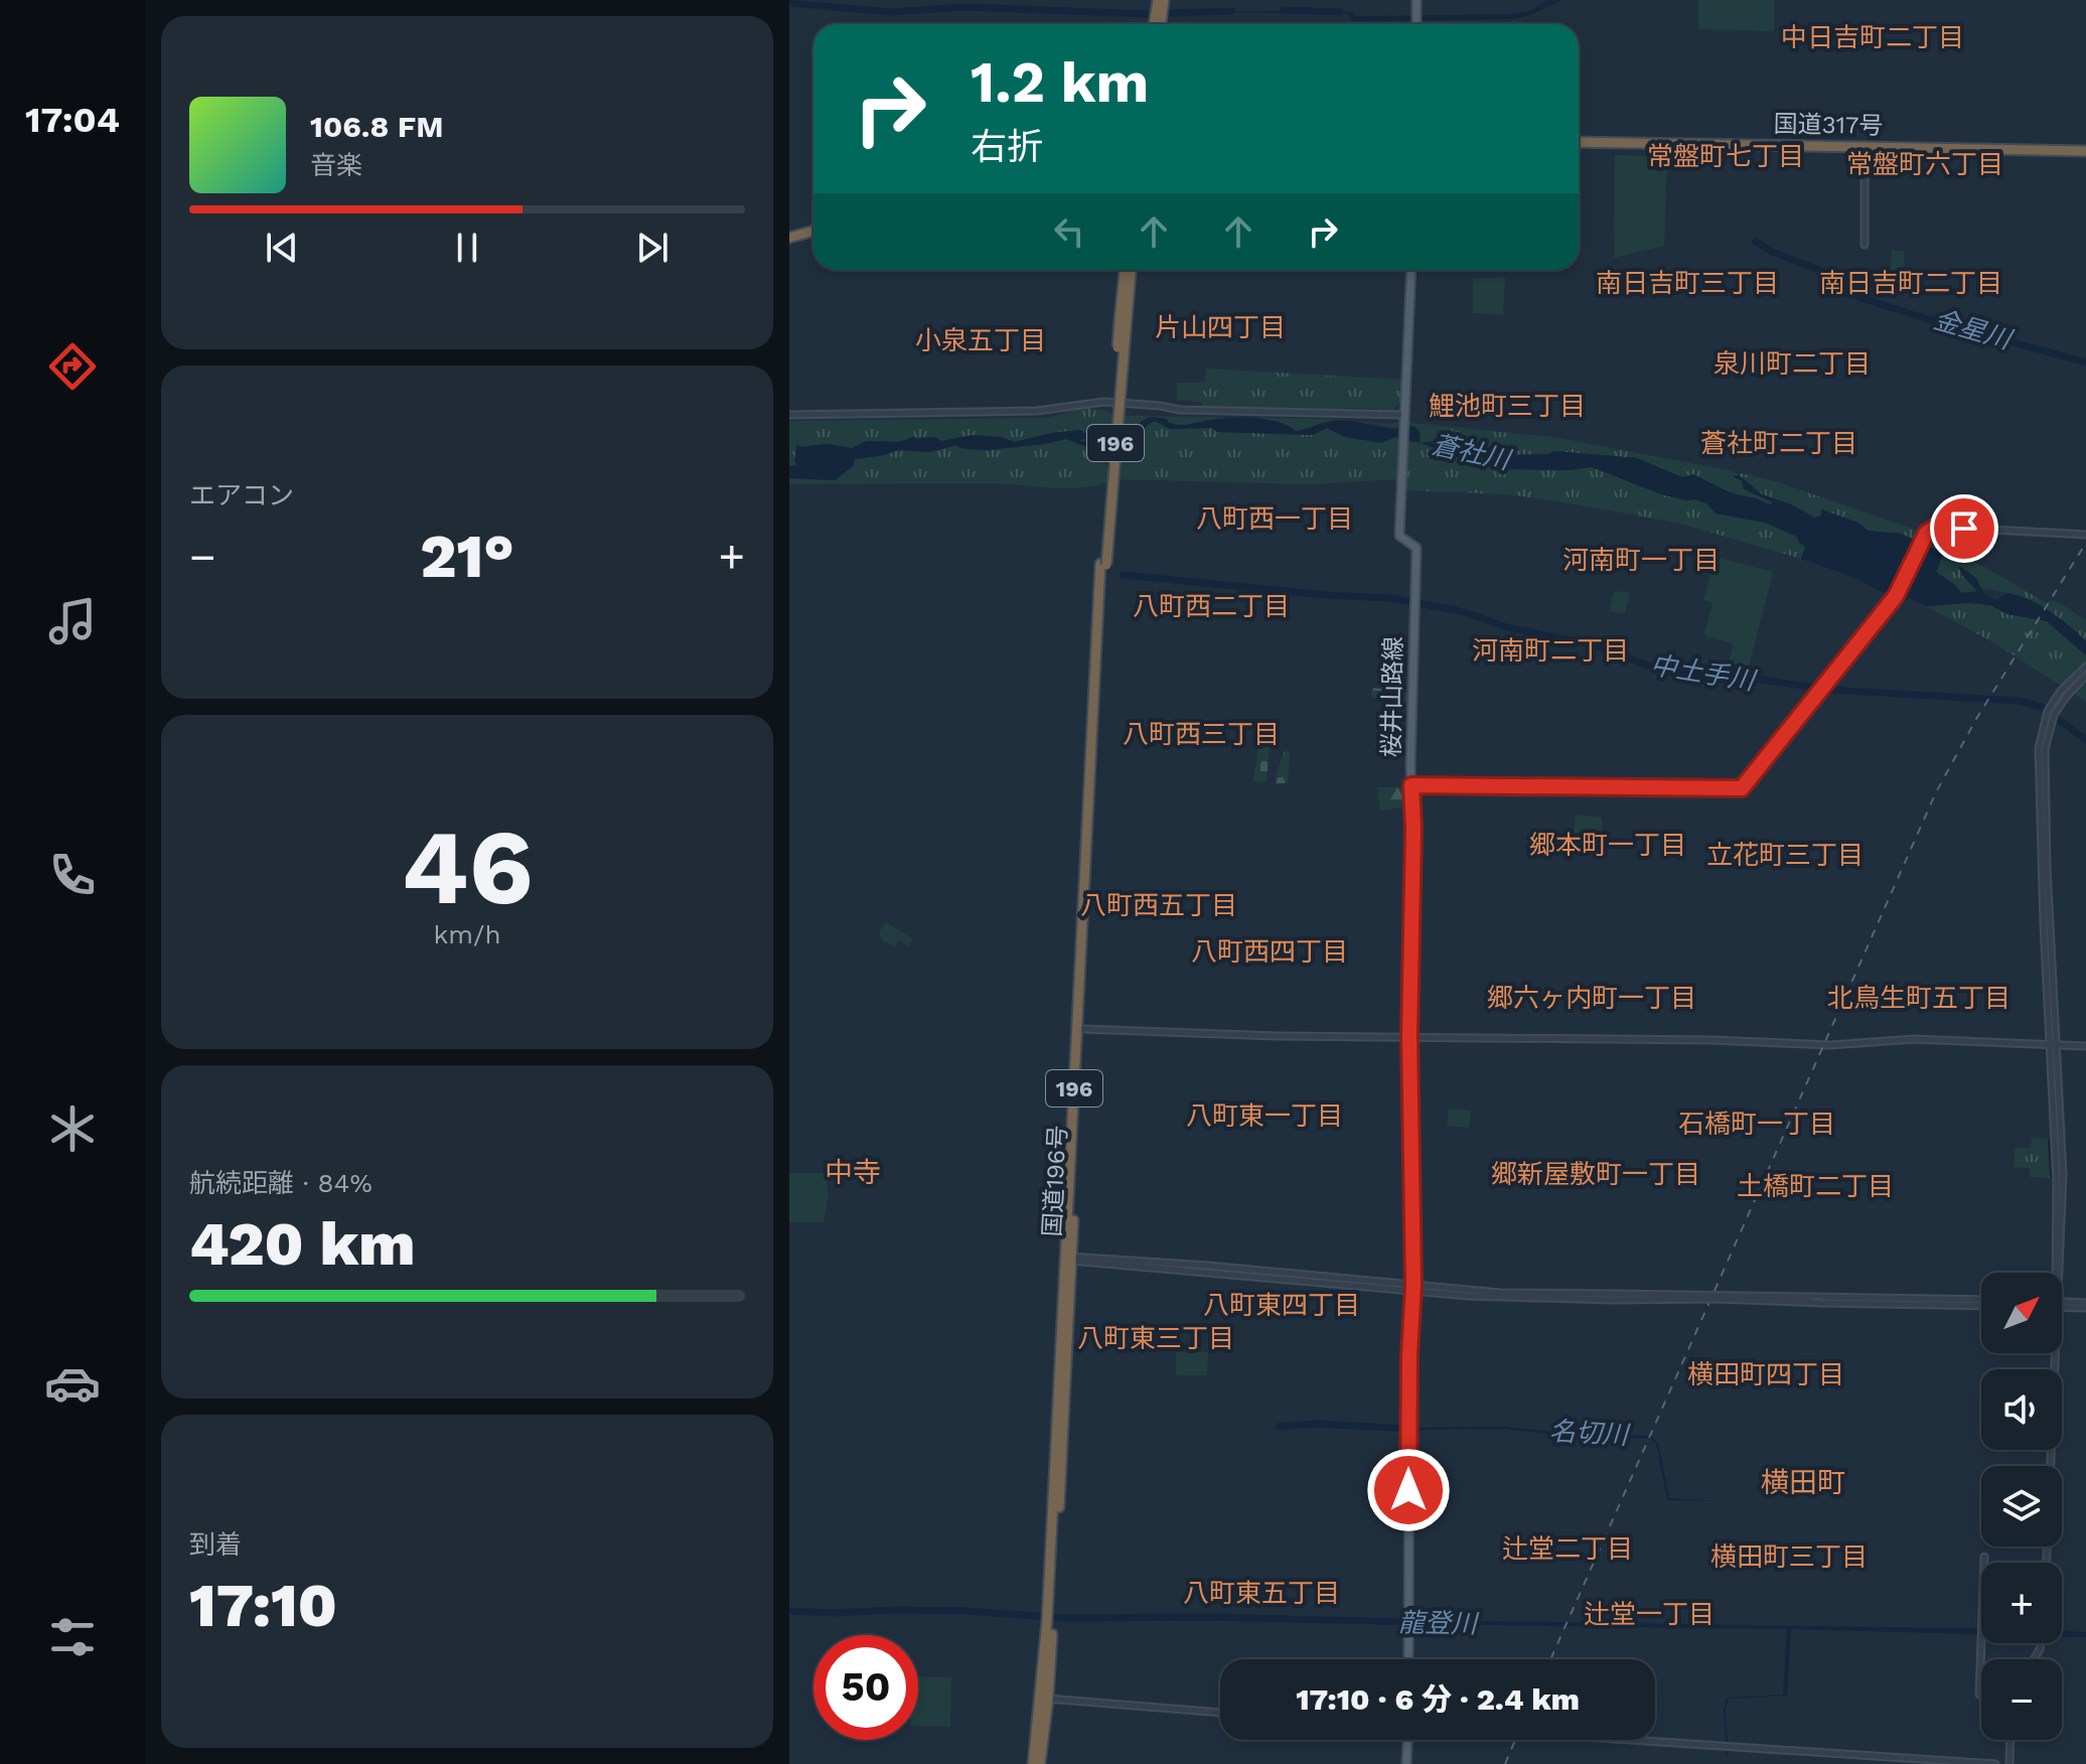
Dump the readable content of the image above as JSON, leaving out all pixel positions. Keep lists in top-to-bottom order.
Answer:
{
  "streets": {
    "highway": ["国道317号", "196", "国道196号"],
    "main road": ["桜井山路線"]
  },
  "districts": [
    "中日吉町二丁目",
    "常盤町七丁目",
    "常盤町六丁目",
    "南日吉町三丁目",
    "南日吉町二丁目",
    "片山四丁目",
    "小泉五丁目",
    "泉川町二丁目",
    "鯉池町三丁目",
    "蒼社町二丁目",
    "八町西一丁目",
    "河南町一丁目",
    "八町西二丁目",
    "河南町二丁目",
    "八町西三丁目",
    "郷本町一丁目",
    "立花町三丁目",
    "八町西五丁目",
    "八町西四丁目",
    "郷六ヶ内町一丁目",
    "北鳥生町五丁目",
    "八町東一丁目",
    "石橋町一丁目",
    "中寺",
    "郷新屋敷町一丁目",
    "土橋町二丁目",
    "八町東四丁目",
    "八町東三丁目",
    "横田町四丁目",
    "横田町",
    "辻堂二丁目",
    "横田町三丁目",
    "八町東五丁目",
    "辻堂一丁目"
  ],
  "water": [
    "金星川",
    "蒼社川",
    "中土手川",
    "名切川",
    "龍登川"
  ],
  "north": "top right",
  "page": {
    "tabs": "17:04",
    "turn": ["1.2 km", "右折"],
    "song": ["106.8 FM", "音楽"],
    "tile": [
      "エアコン",
      ["46", "km/h"],
      ["航続距離 · 84%", "420 km"],
      ["到着", "17:10"]
    ],
    "heat": ["−", "21°", "+"],
    "map_buttons": ["+", "−"],
    "limit": "50",
    "trip": "17:10 · 6 分 · 2.4 km"
  }
}
